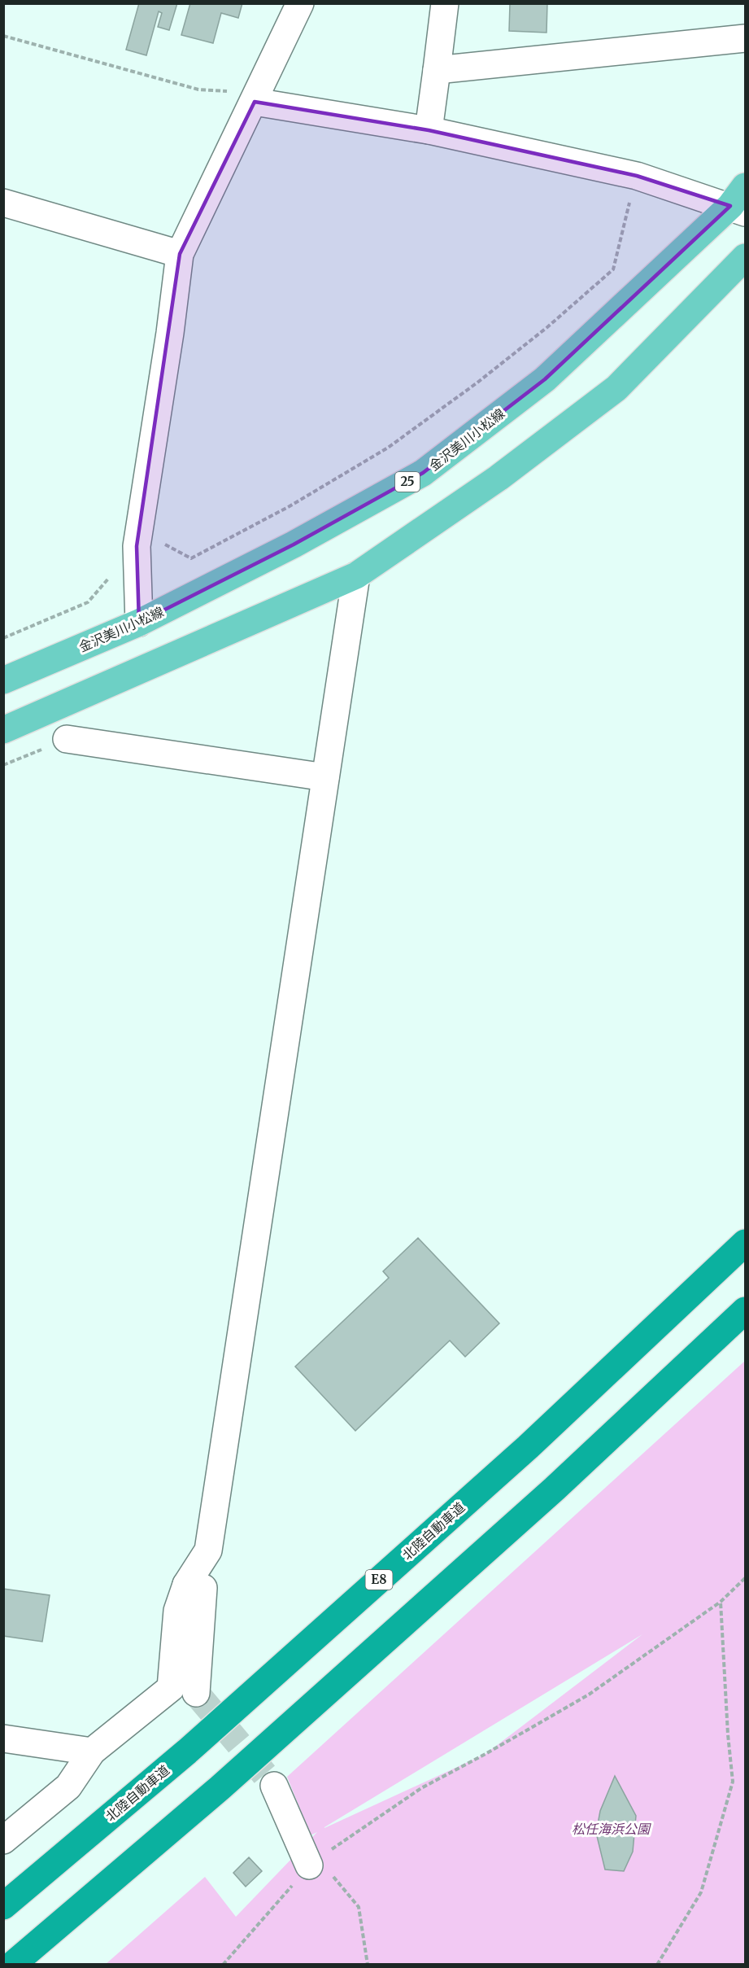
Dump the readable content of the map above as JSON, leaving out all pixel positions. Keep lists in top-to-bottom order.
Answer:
{
  "streets": {
    "highway": ["北陸自動車道", "E8"],
    "main road": ["金沢美川小松線", "25"]
  },
  "parks": ["松任海浜公園"]
}
